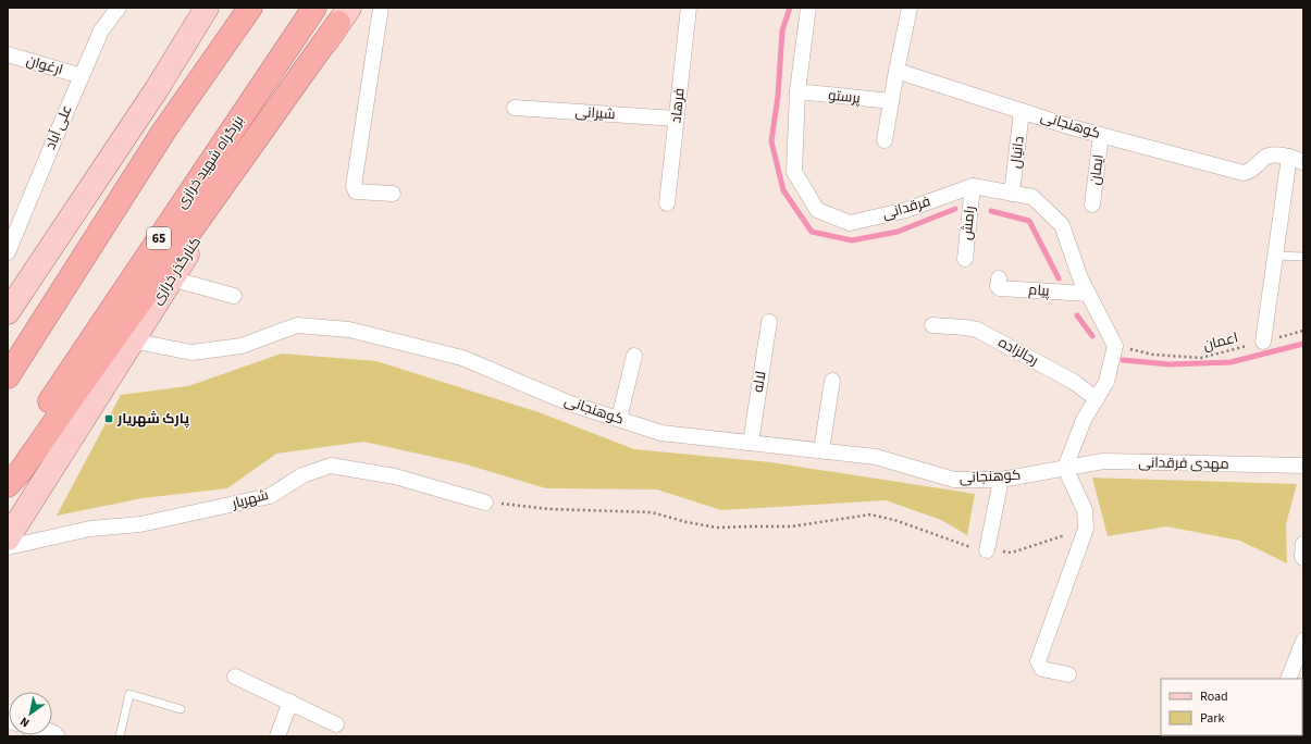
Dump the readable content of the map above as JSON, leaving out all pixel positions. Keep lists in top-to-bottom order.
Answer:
{
  "streets": {
    "highway": ["بزرگراه شهید خرازی", "65"],
    "main road": ["کنارگذر خرازی"],
    "street": [
      "ارغوان",
      "پرستو",
      "فرهاد",
      "شیرانی",
      "کوهنجانی",
      "علی آباد",
      "دانیال",
      "ایمان",
      "فرقدانی",
      "رامش",
      "پیام",
      "رجالزاده",
      "لاله",
      "مهدی فرقدانی",
      "شهریار"
    ],
    "path": ["اعمان"]
  },
  "crossings": [
    ["ارغوان", "علی آباد"],
    ["پرستو", "فرقدانی"],
    ["فرهاد", "شیرانی"],
    ["کوهنجانی", "دانیال"],
    ["کوهنجانی", "ایمان"],
    ["کوهنجانی", "کنارگذر خرازی"],
    ["کوهنجانی", "لاله"],
    ["کوهنجانی", "مهدی فرقدانی"],
    ["فرقدانی", "رامش"],
    ["کنارگذر خرازی", "شهریار"]
  ],
  "places": {
    "transit": ["پارک شهریار"]
  },
  "legend": ["Road", "Park"],
  "north": "bottom left"
}
